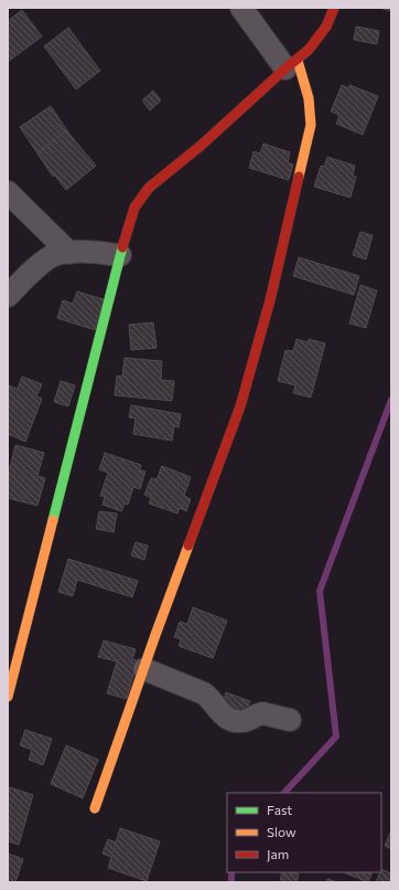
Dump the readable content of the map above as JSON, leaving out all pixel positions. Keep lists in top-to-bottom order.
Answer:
{
  "legend": ["Fast", "Slow", "Jam"]
}
